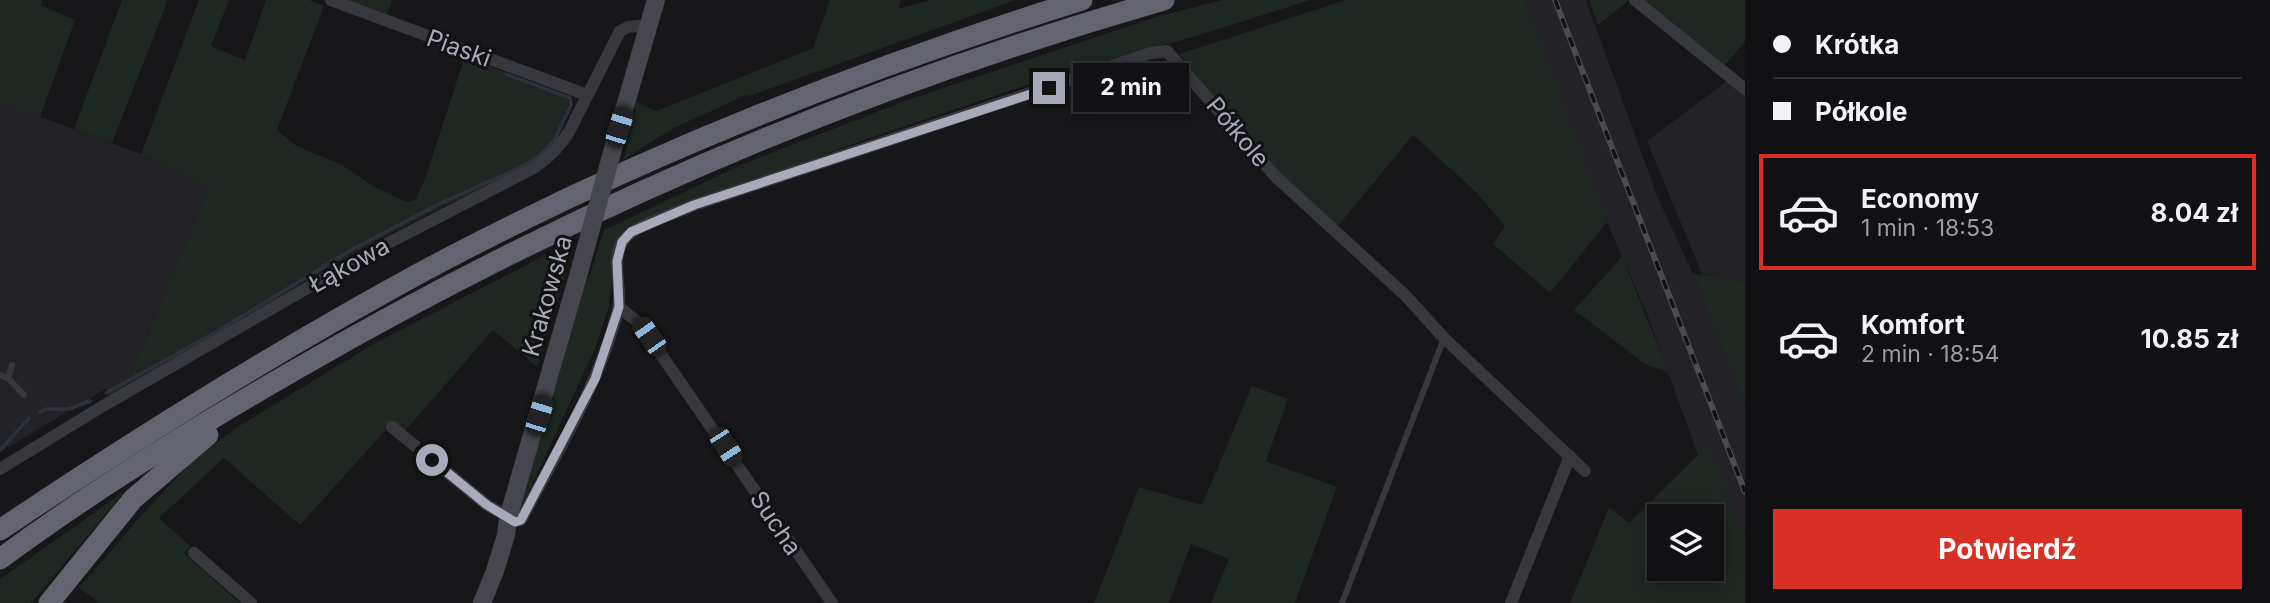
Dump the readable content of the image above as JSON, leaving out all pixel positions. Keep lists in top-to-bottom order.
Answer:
{
  "streets": {
    "street": [
      "Piaski",
      "Półkole",
      "Łąkowa",
      "Krakowska",
      "Sucha"
    ]
  },
  "crossings": [
    ["Piaski", "Łąkowa"],
    ["Półkole", "Sucha"],
    ["Łąkowa", "Krakowska"]
  ],
  "page": {
    "banner": ["Krótka", "Półkole"],
    "bubble": "2 min",
    "list": [
      {
        "name": "Economy",
        "note": "1 min · 18:53",
        "value": "8.04 zł"
      },
      {
        "name": "Komfort",
        "note": "2 min · 18:54",
        "value": "10.85 zł"
      }
    ],
    "buttons": "Potwierdź"
  }
}
